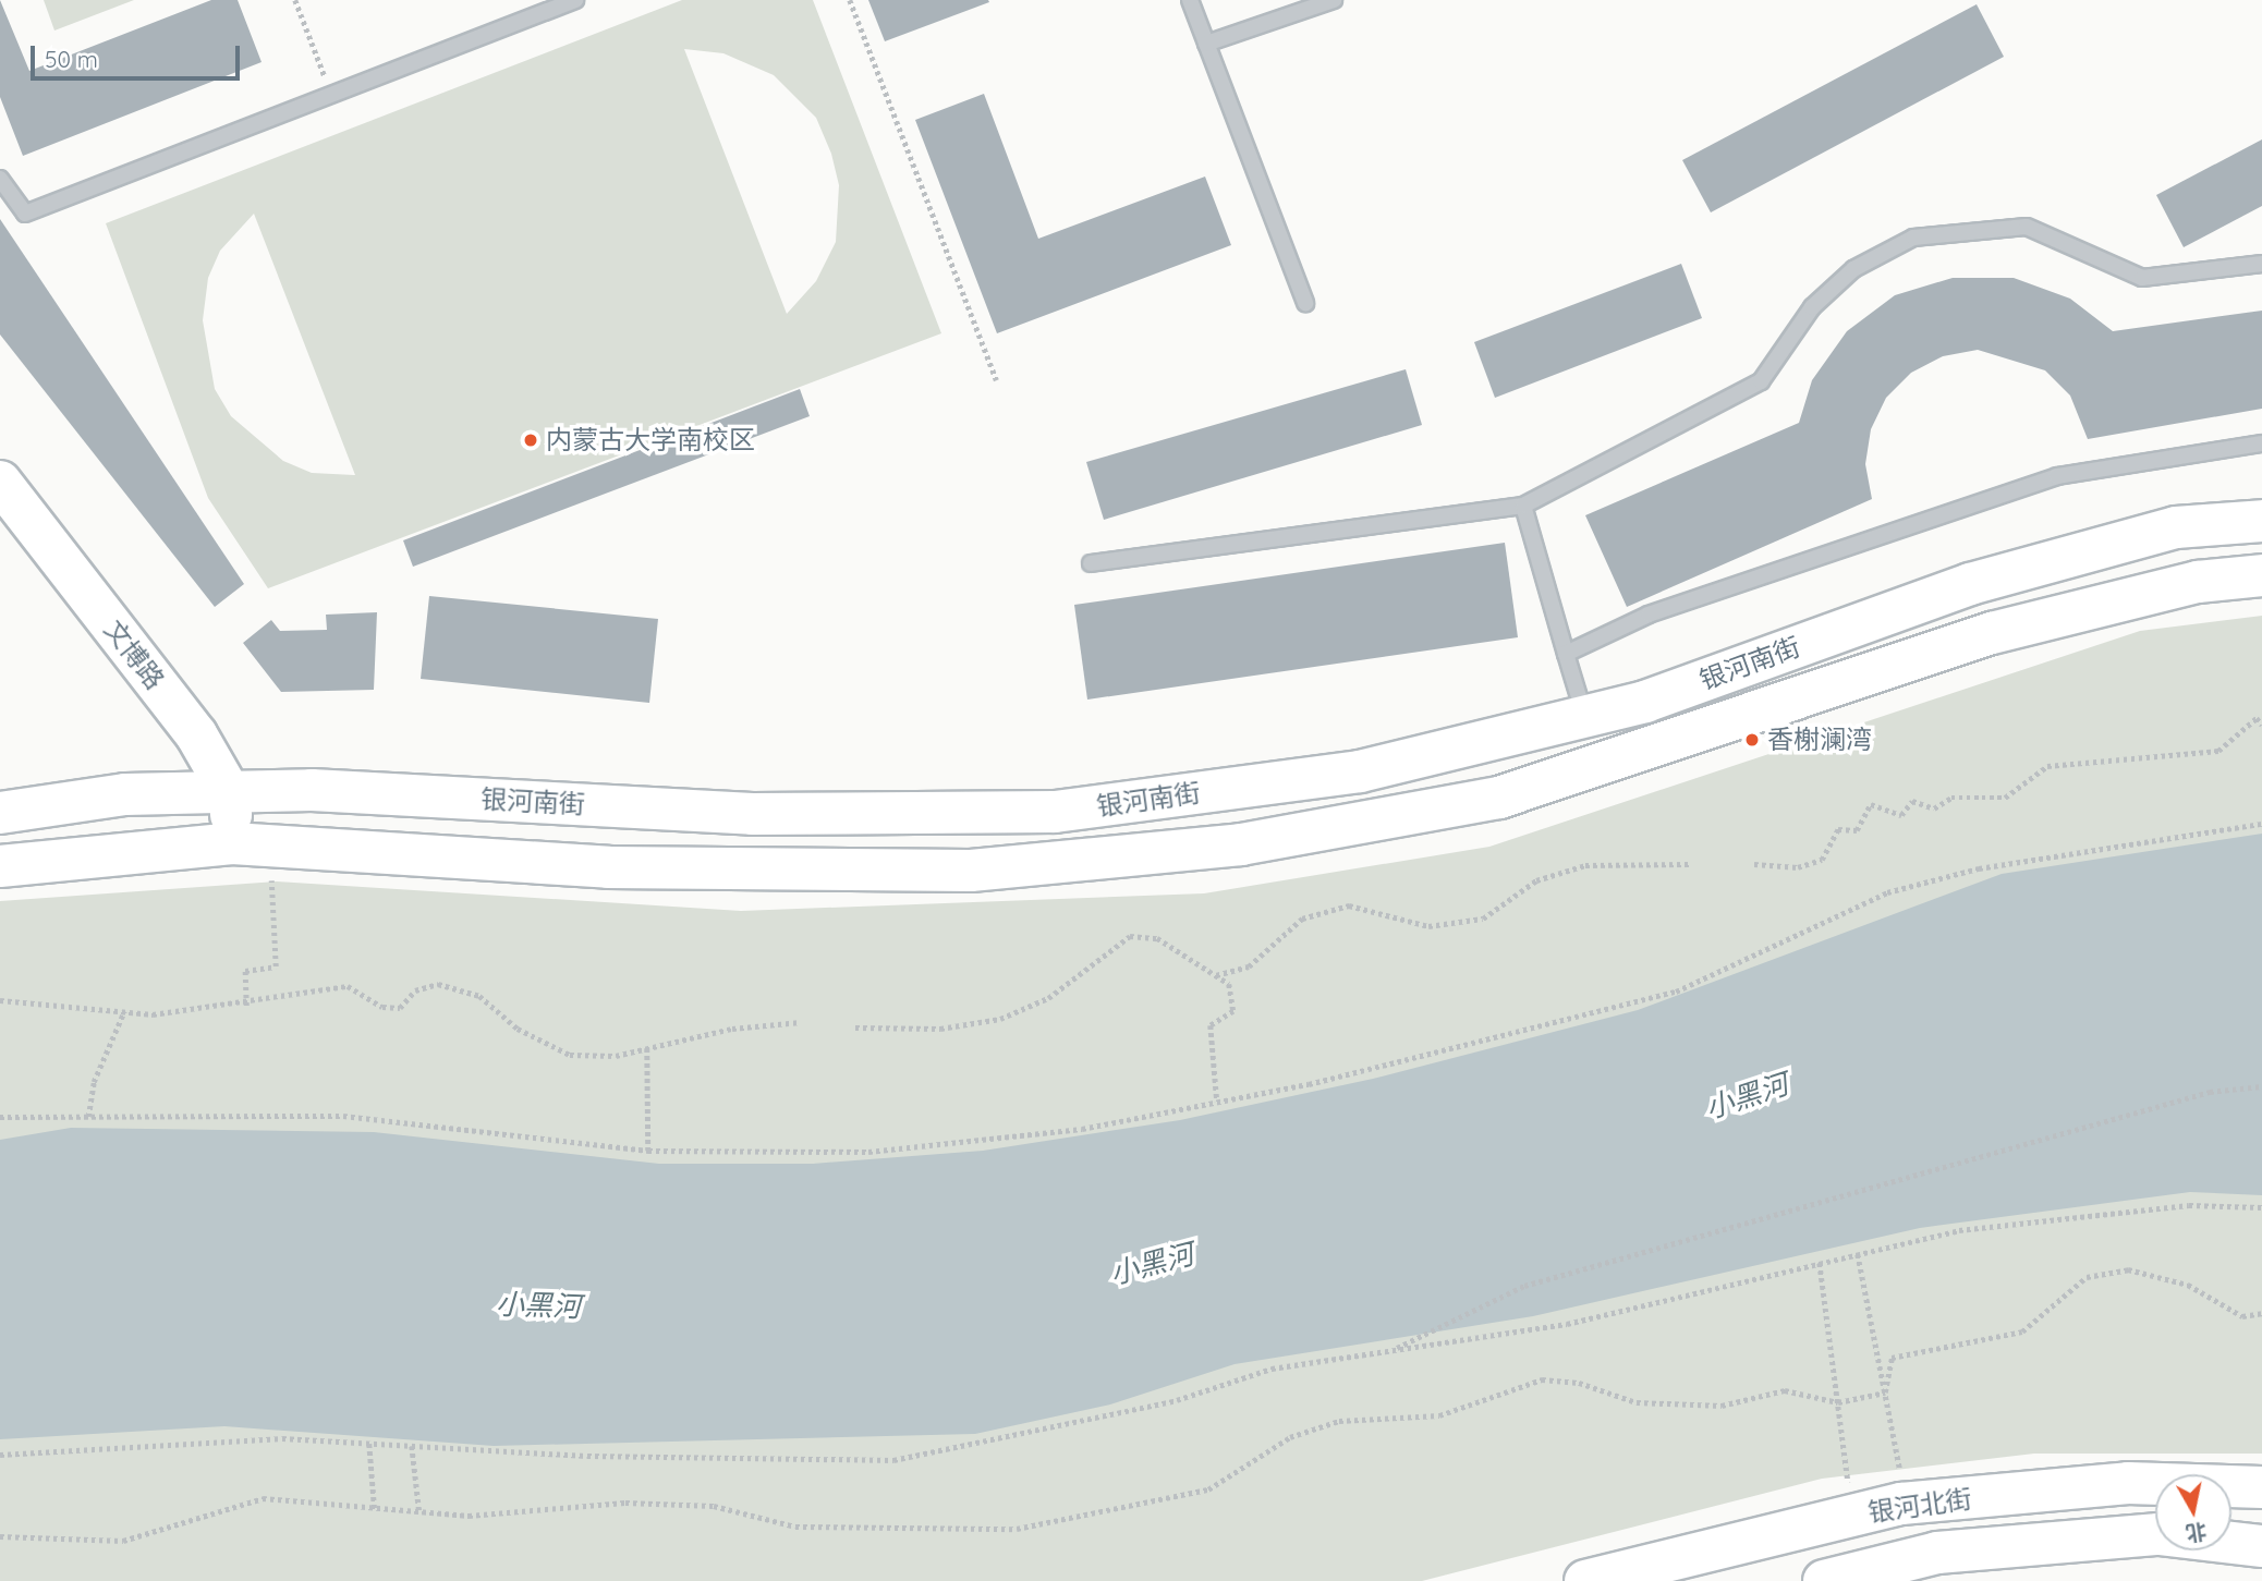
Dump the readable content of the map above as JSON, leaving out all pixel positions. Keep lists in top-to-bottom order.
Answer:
{
  "streets": {
    "main road": ["文博路", "银河南街", "银河北街"]
  },
  "crossings": [
    ["文博路", "银河南街"]
  ],
  "water": ["小黑河"],
  "places": ["内蒙古大学南校区", "香榭澜湾"],
  "scale_bar": "50 m",
  "north": "bottom"
}
